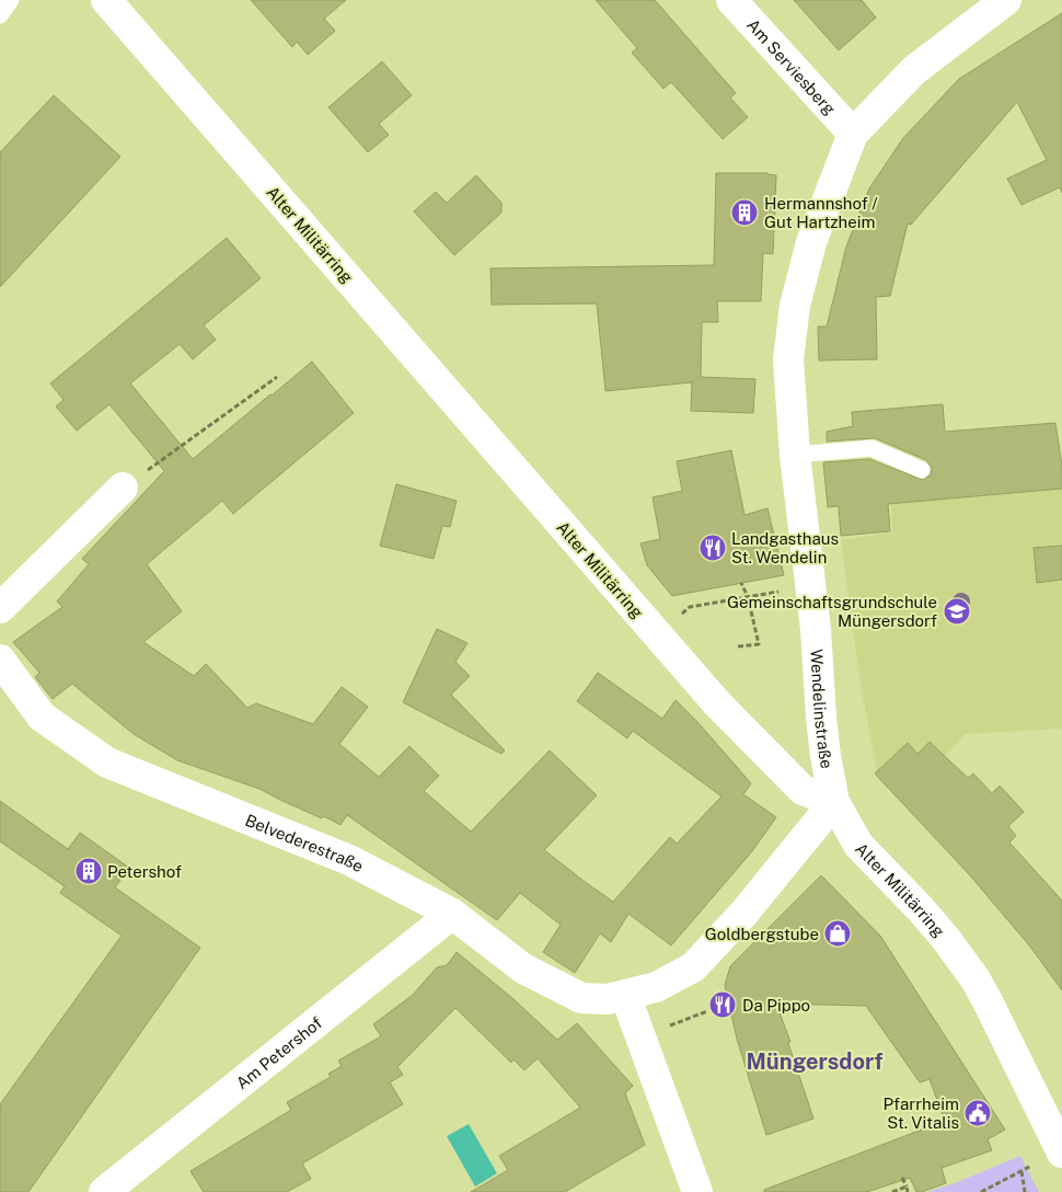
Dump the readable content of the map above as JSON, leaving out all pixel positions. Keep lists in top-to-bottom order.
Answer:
{
  "streets": {
    "street": [
      "Am Serviesberg",
      "Alter Militärring",
      "Wendelinstraße",
      "Belvederestraße",
      "Am Petershof"
    ]
  },
  "crossings": [
    ["Am Serviesberg", "Wendelinstraße"],
    ["Alter Militärring", "Wendelinstraße"],
    ["Belvederestraße", "Am Petershof"]
  ],
  "districts": ["Müngersdorf"],
  "places": {
    "building": ["Hermannshof / Gut Hartzheim", "Petershof"],
    "restaurant": ["Landgasthaus St. Wendelin", "Da Pippo"],
    "school or university": ["Gemeinschaftsgrundschule Müngersdorf"],
    "shop": ["Goldbergstube"],
    "public building": ["Pfarrheim St. Vitalis"]
  }
}
